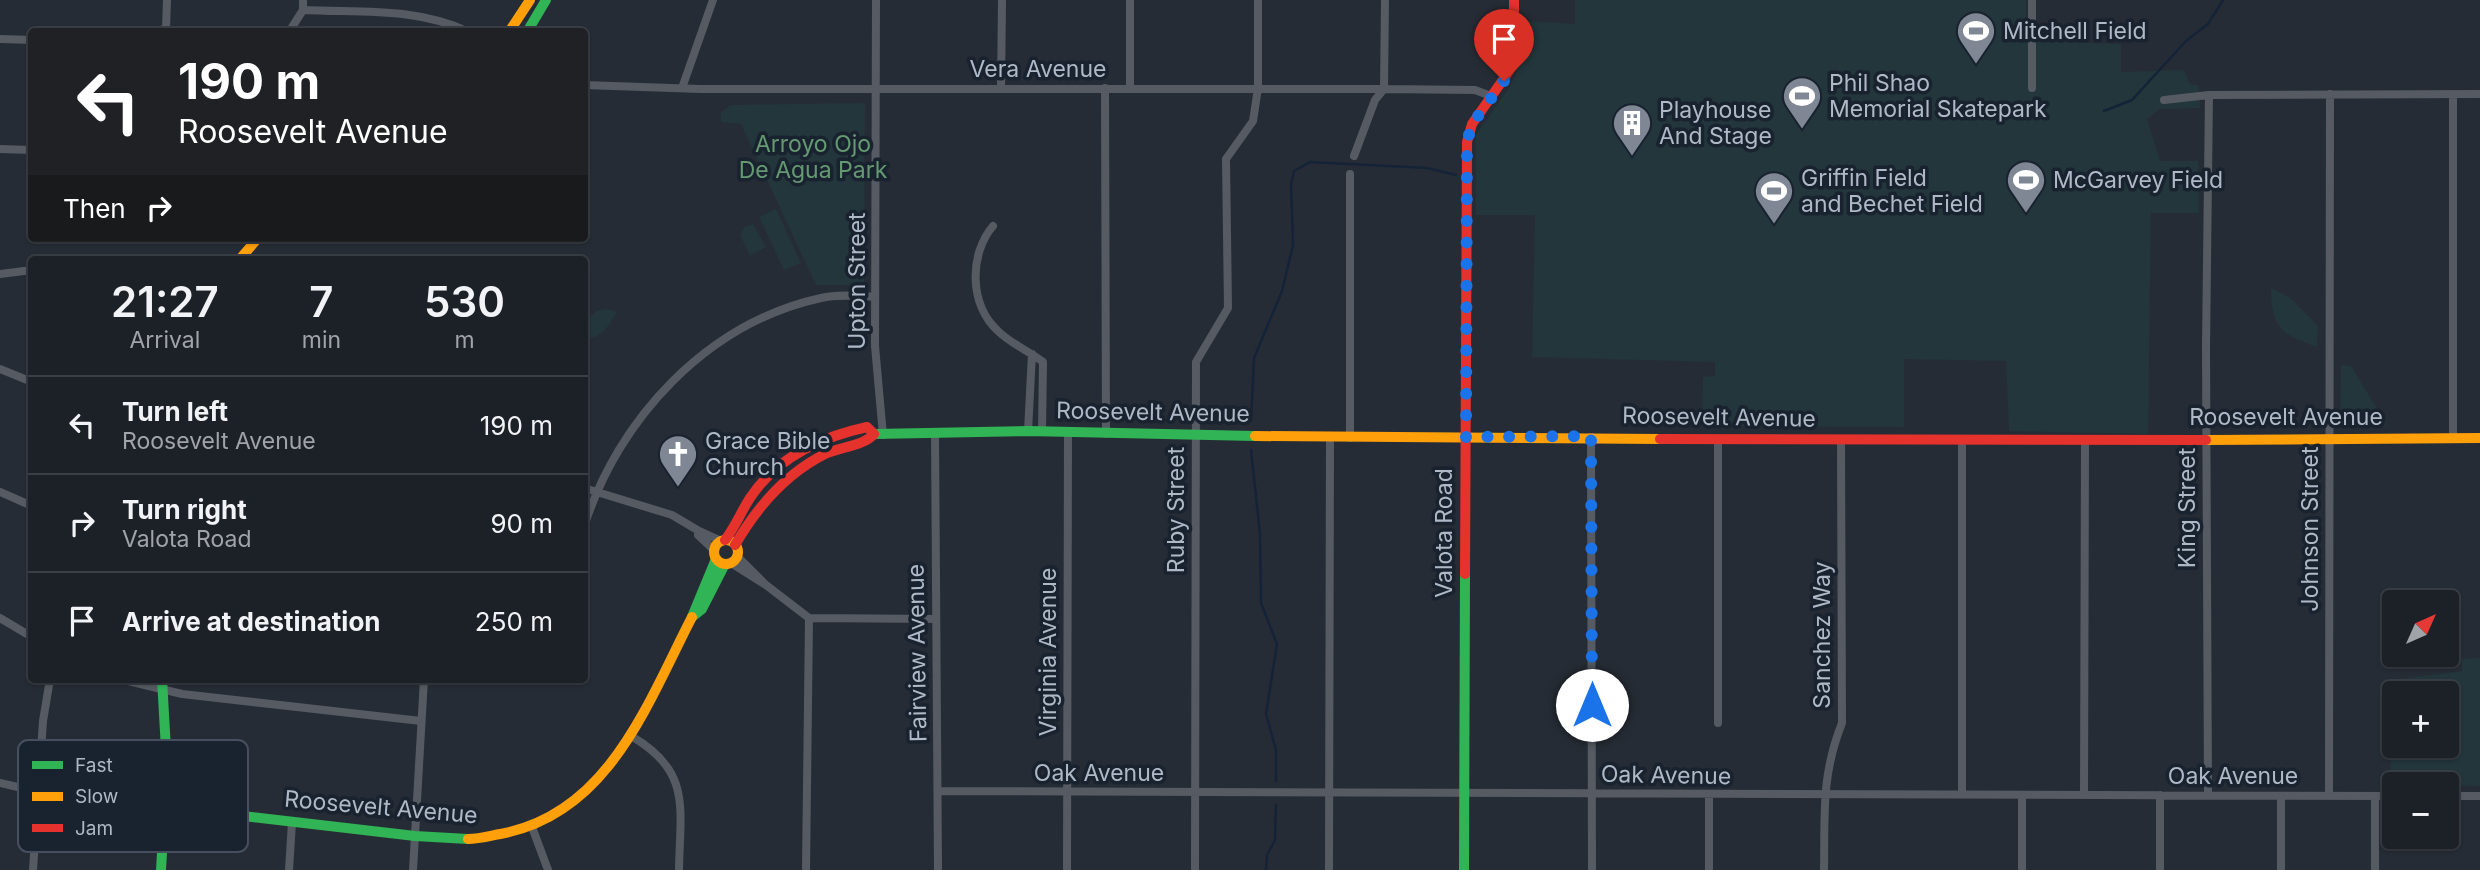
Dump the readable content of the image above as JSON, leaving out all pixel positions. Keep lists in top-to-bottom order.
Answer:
{
  "streets": {
    "street": [
      "Vera Avenue",
      "Upton Street",
      "Roosevelt Avenue",
      "King Street",
      "Ruby Street",
      "Johnson Street",
      "Valota Road",
      "Sanchez Way",
      "Virginia Avenue",
      "Fairview Avenue",
      "Oak Avenue"
    ]
  },
  "crossings": [
    ["Vera Avenue", "Upton Street"],
    ["Vera Avenue", "Ruby Street"],
    ["Vera Avenue", "Valota Road"],
    ["Upton Street", "Roosevelt Avenue"],
    ["Roosevelt Avenue", "King Street"],
    ["Roosevelt Avenue", "Ruby Street"],
    ["Roosevelt Avenue", "Johnson Street"],
    ["Roosevelt Avenue", "Valota Road"],
    ["Roosevelt Avenue", "Sanchez Way"],
    ["Roosevelt Avenue", "Virginia Avenue"],
    ["Roosevelt Avenue", "Fairview Avenue"],
    ["King Street", "Oak Avenue"],
    ["Ruby Street", "Oak Avenue"],
    ["Johnson Street", "Oak Avenue"],
    ["Valota Road", "Oak Avenue"],
    ["Sanchez Way", "Oak Avenue"],
    ["Virginia Avenue", "Oak Avenue"],
    ["Fairview Avenue", "Oak Avenue"]
  ],
  "parks": ["Arroyo Ojo De Agua Park"],
  "places": {
    "sports": [
      "Mitchell Field",
      "Phil Shao Memorial Skatepark",
      "McGarvey Field",
      "Griffin Field and Bechet Field"
    ],
    "building": ["Playhouse And Stage"],
    "church": ["Grace Bible Church"]
  },
  "legend": ["Fast", "Slow", "Jam"],
  "north": "top right",
  "page": {
    "turn": ["190 m", "Roosevelt Avenue"],
    "then": "Then",
    "eta": [
      "21:27",
      "Arrival",
      "7",
      "min",
      "530",
      "m"
    ],
    "list": [
      {
        "name": "Turn left",
        "note": "Roosevelt Avenue",
        "value": "190 m"
      },
      {
        "name": "Turn right",
        "note": "Valota Road",
        "value": "90 m"
      },
      {
        "name": "Arrive at destination",
        "value": "250 m"
      }
    ],
    "map_buttons": ["+", "−"]
  }
}
